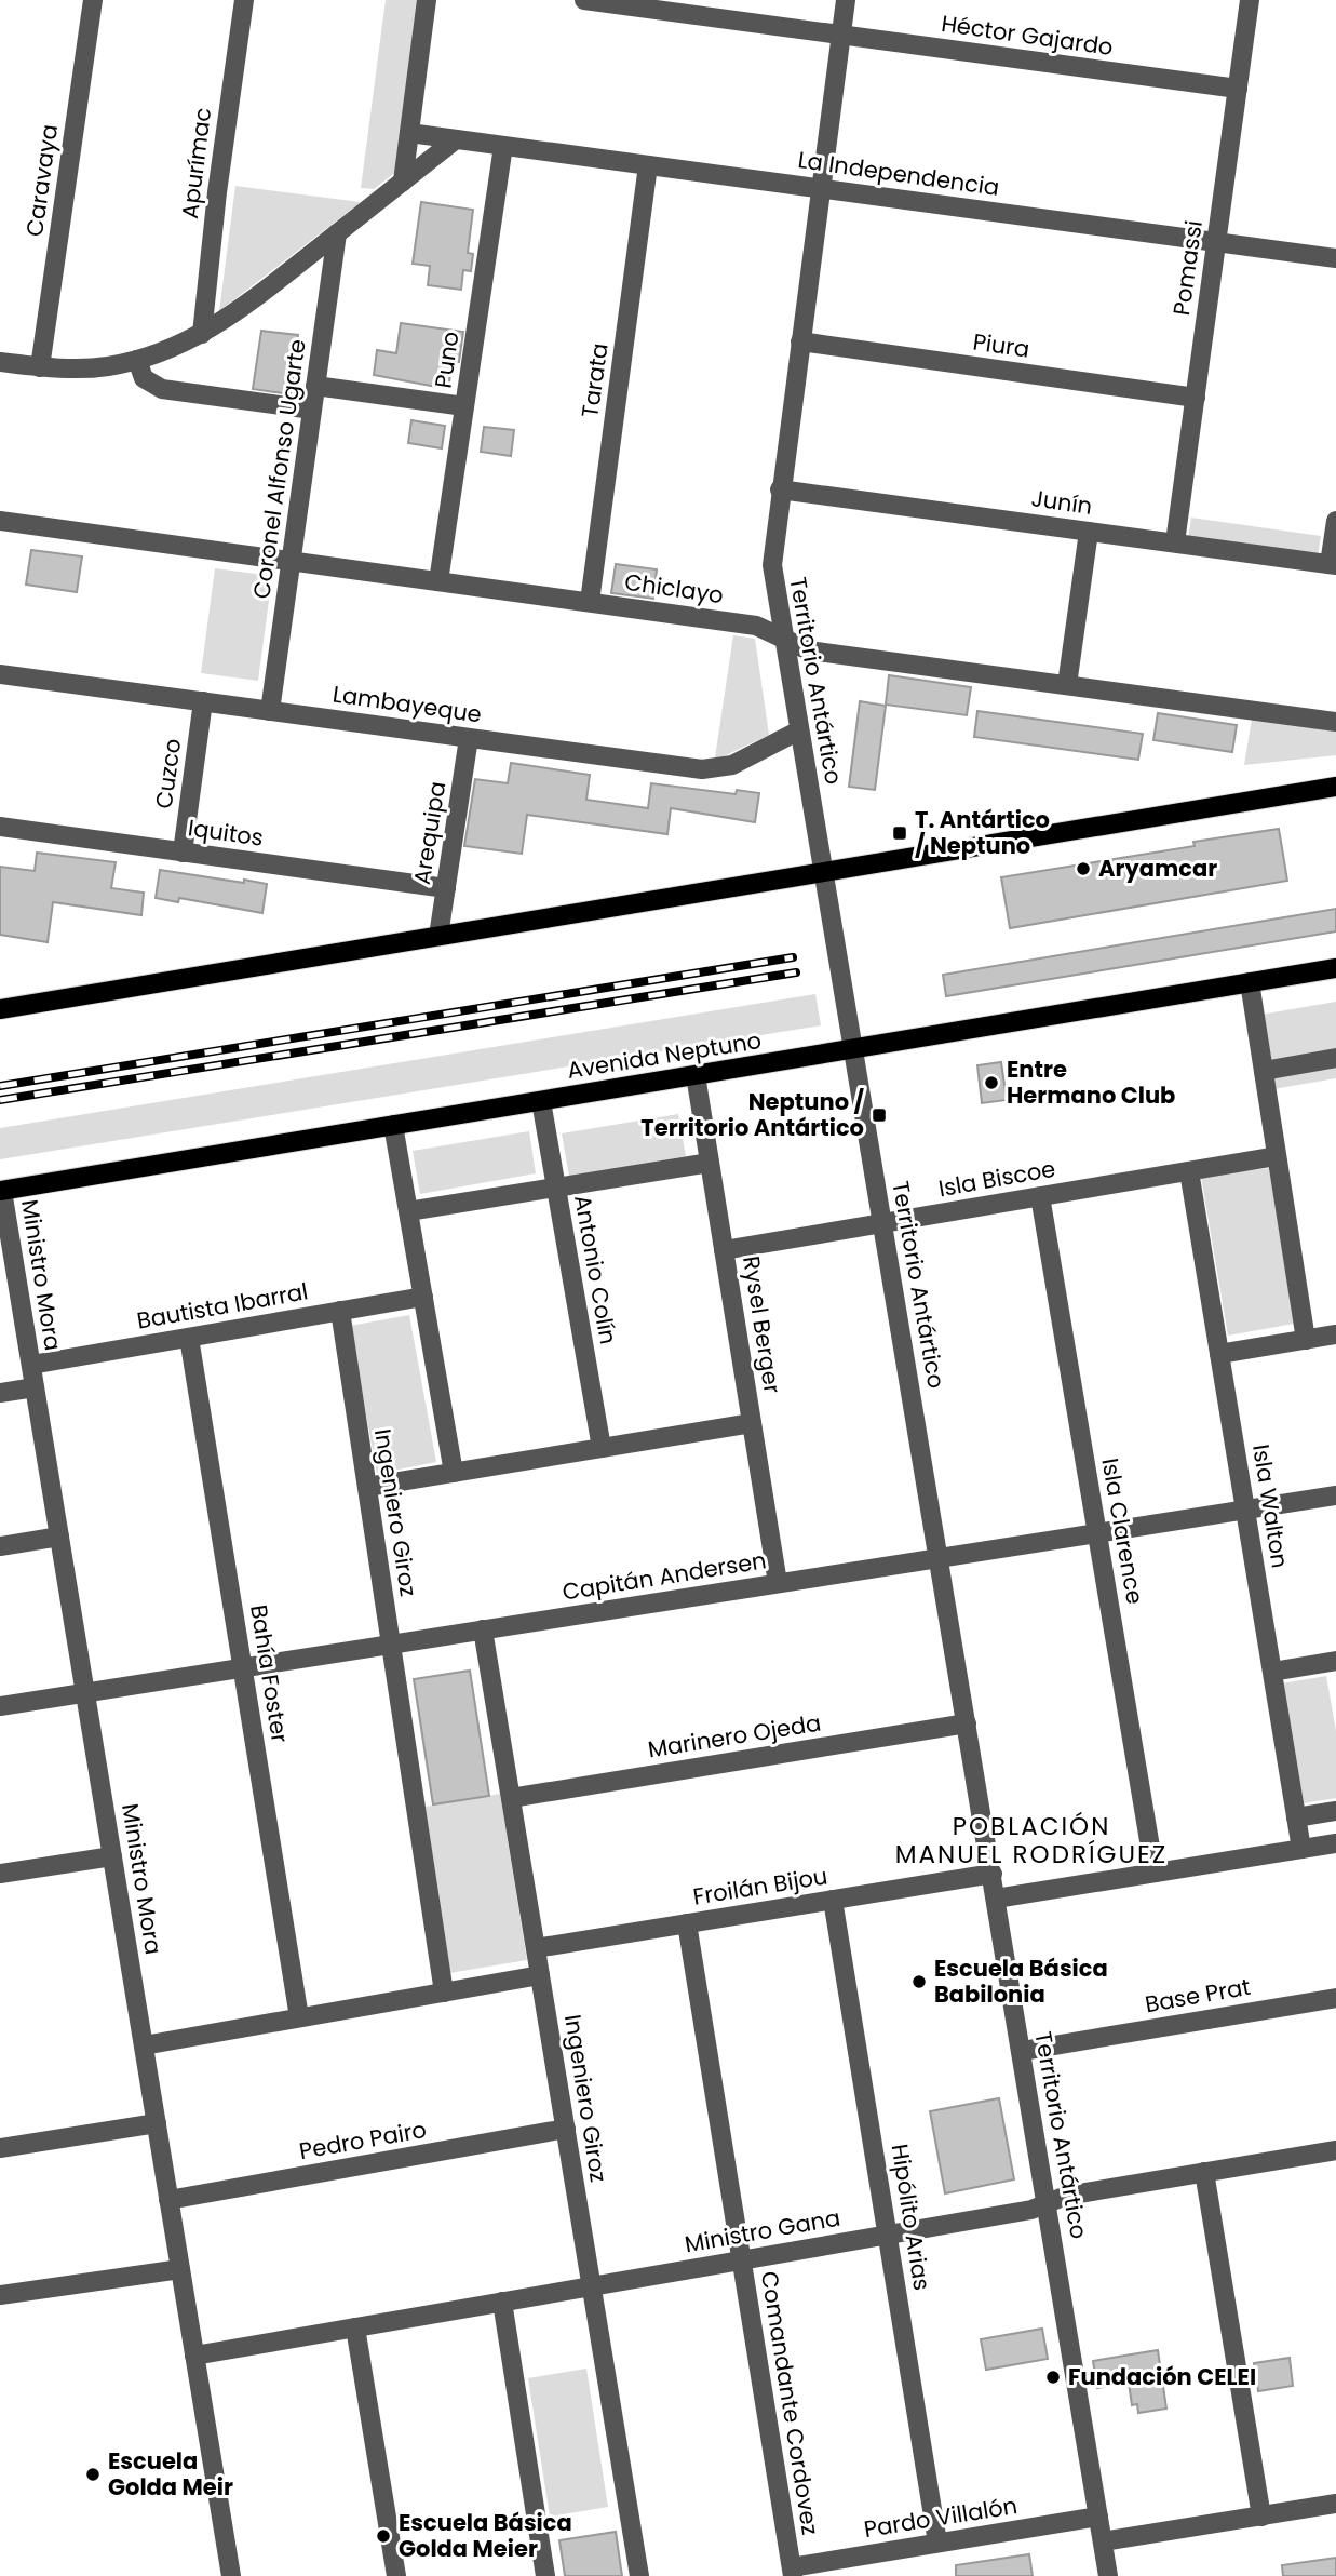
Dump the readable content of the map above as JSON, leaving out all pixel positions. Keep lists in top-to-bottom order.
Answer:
{
  "streets": {
    "main road": ["Avenida Neptuno"],
    "street": [
      "Héctor Gajardo",
      "Apurímac",
      "La Independencia",
      "Caravaya",
      "Pomassi",
      "Piura",
      "Puno",
      "Tarata",
      "Coronel Alfonso Ugarte",
      "Junín",
      "Chiclayo",
      "Territorio Antártico",
      "Lambayeque",
      "Cuzco",
      "Iquitos",
      "Arequipa",
      "Isla Biscoe",
      "Antonio Colín",
      "Ministro Mora",
      "Bautista Ibarral",
      "Rysel Berger",
      "Isla Walton",
      "Ingeniero Giroz",
      "Isla Clarence",
      "Capitán Andersen",
      "Bahía Foster",
      "Marinero Ojeda",
      "Froilán Bijou",
      "Base Prat",
      "Pedro Pairo",
      "Hipólito Arias",
      "Ministro Gana",
      "Comandante Cordovez",
      "Pardo Villalón"
    ]
  },
  "crossings": [
    ["Héctor Gajardo", "Pomassi"],
    ["Héctor Gajardo", "Territorio Antártico"],
    ["La Independencia", "Pomassi"],
    ["La Independencia", "Puno"],
    ["La Independencia", "Tarata"],
    ["La Independencia", "Territorio Antártico"],
    ["Pomassi", "Piura"],
    ["Pomassi", "Junín"],
    ["Piura", "Territorio Antártico"],
    ["Puno", "Chiclayo"],
    ["Tarata", "Chiclayo"],
    ["Coronel Alfonso Ugarte", "Chiclayo"],
    ["Coronel Alfonso Ugarte", "Lambayeque"],
    ["Junín", "Territorio Antártico"],
    ["Chiclayo", "Territorio Antártico"],
    ["Territorio Antártico", "Lambayeque"],
    ["Territorio Antártico", "Avenida Neptuno"],
    ["Territorio Antártico", "Isla Biscoe"],
    ["Territorio Antártico", "Capitán Andersen"],
    ["Territorio Antártico", "Marinero Ojeda"],
    ["Territorio Antártico", "Froilán Bijou"],
    ["Territorio Antártico", "Base Prat"],
    ["Territorio Antártico", "Ministro Gana"],
    ["Territorio Antártico", "Pardo Villalón"],
    ["Lambayeque", "Cuzco"],
    ["Lambayeque", "Arequipa"],
    ["Cuzco", "Iquitos"],
    ["Iquitos", "Arequipa"],
    ["Avenida Neptuno", "Antonio Colín"],
    ["Avenida Neptuno", "Ministro Mora"],
    ["Avenida Neptuno", "Rysel Berger"],
    ["Isla Biscoe", "Rysel Berger"],
    ["Isla Biscoe", "Isla Walton"],
    ["Isla Biscoe", "Isla Clarence"],
    ["Ministro Mora", "Bautista Ibarral"],
    ["Ministro Mora", "Capitán Andersen"],
    ["Ministro Mora", "Pedro Pairo"],
    ["Ministro Mora", "Ministro Gana"],
    ["Bautista Ibarral", "Ingeniero Giroz"],
    ["Bautista Ibarral", "Bahía Foster"],
    ["Rysel Berger", "Capitán Andersen"],
    ["Isla Walton", "Capitán Andersen"],
    ["Ingeniero Giroz", "Capitán Andersen"],
    ["Ingeniero Giroz", "Marinero Ojeda"],
    ["Ingeniero Giroz", "Froilán Bijou"],
    ["Ingeniero Giroz", "Pedro Pairo"],
    ["Ingeniero Giroz", "Ministro Gana"],
    ["Isla Clarence", "Capitán Andersen"],
    ["Capitán Andersen", "Bahía Foster"],
    ["Froilán Bijou", "Hipólito Arias"],
    ["Froilán Bijou", "Comandante Cordovez"],
    ["Hipólito Arias", "Ministro Gana"],
    ["Hipólito Arias", "Pardo Villalón"],
    ["Ministro Gana", "Comandante Cordovez"],
    ["Comandante Cordovez", "Pardo Villalón"]
  ],
  "districts": ["POBLACIÓN MANUEL RODRÍGUEZ"],
  "places": {
    "transit": ["T. Antártico / Neptuno", "Neptuno / Territorio Antártico"],
    "other": [
      "Aryamcar",
      "Entre Hermano Club",
      "Escuela Básica Babilonia",
      "Fundación CELEI",
      "Escuela Golda Meir",
      "Escuela Básica Golda Meier"
    ]
  }
}
